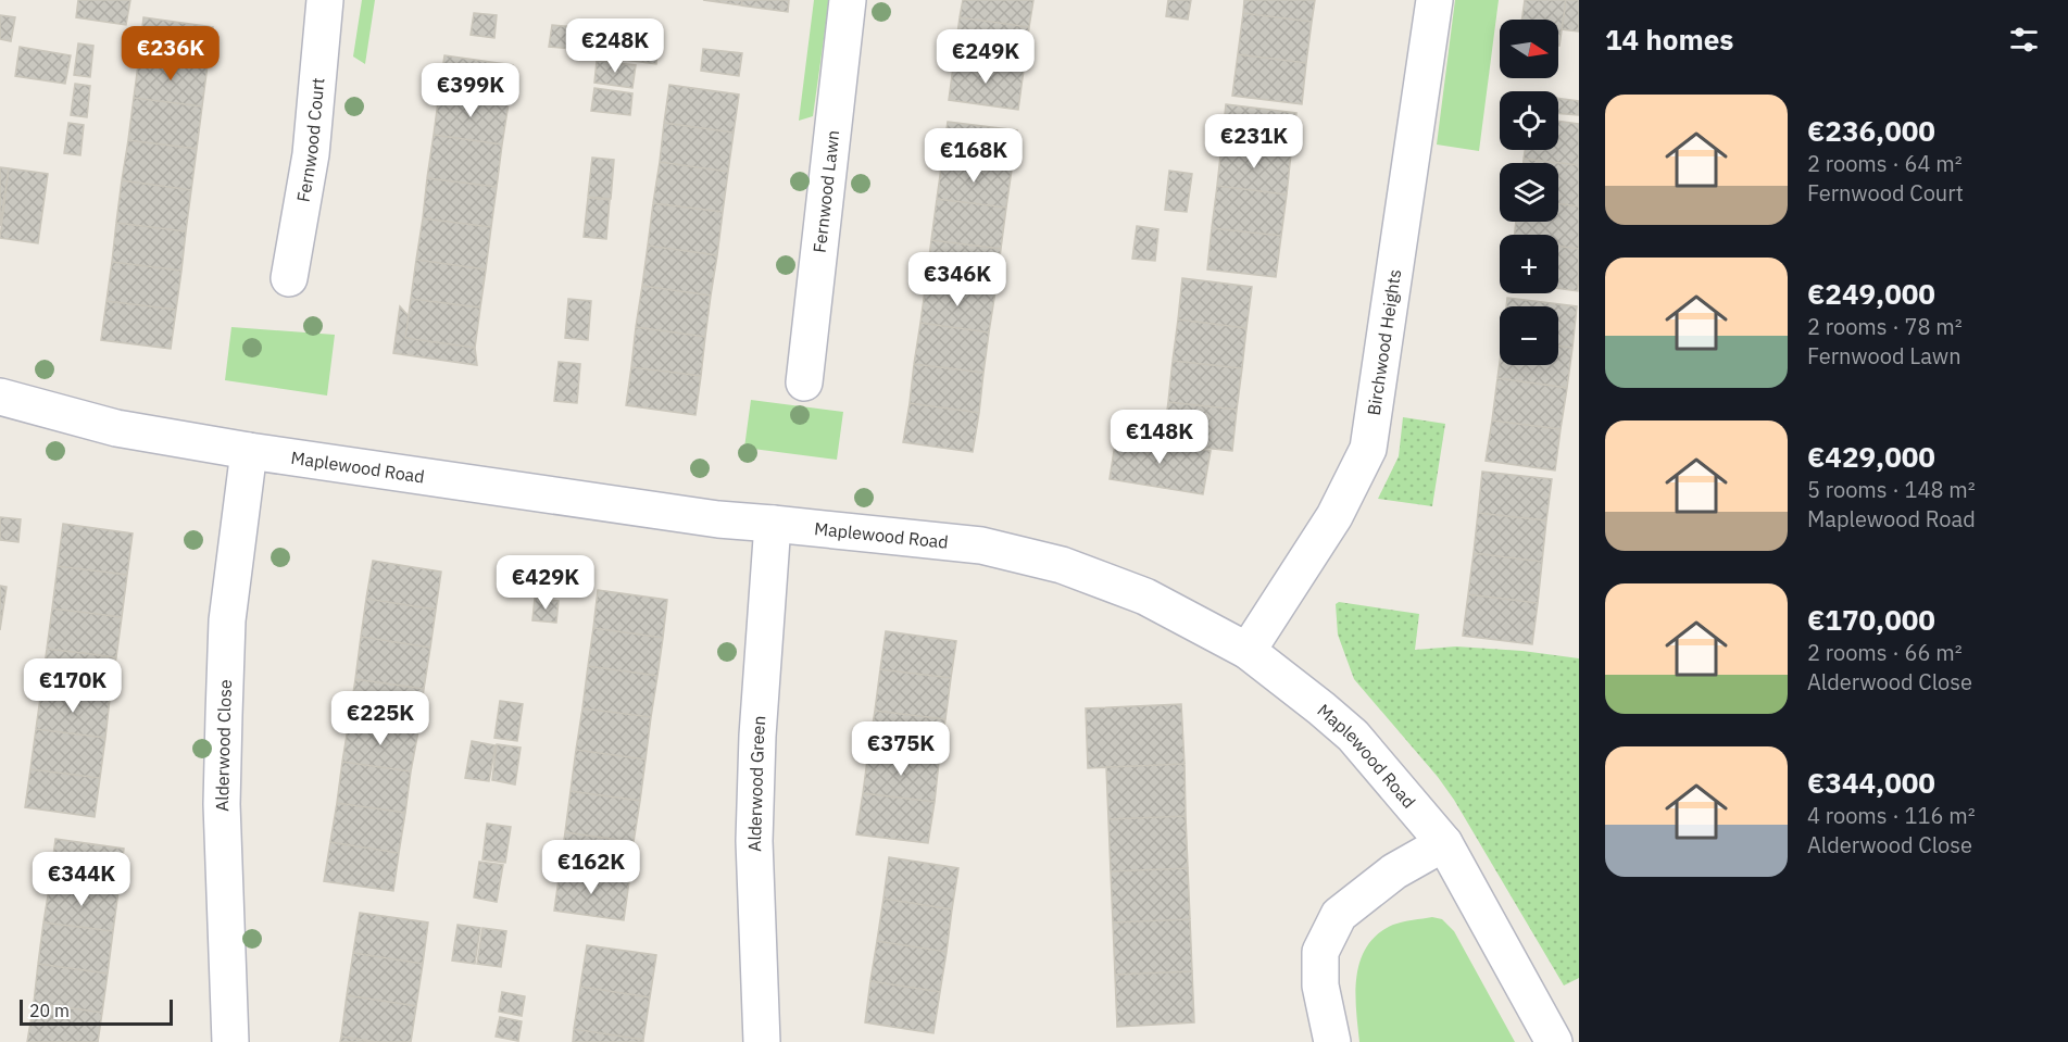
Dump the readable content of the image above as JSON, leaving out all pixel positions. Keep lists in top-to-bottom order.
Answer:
{
  "streets": {
    "street": [
      "Fernwood Court",
      "Fernwood Lawn",
      "Birchwood Heights",
      "Maplewood Road",
      "Alderwood Close",
      "Alderwood Green"
    ]
  },
  "crossings": [
    ["Birchwood Heights", "Maplewood Road"],
    ["Maplewood Road", "Alderwood Close"],
    ["Maplewood Road", "Alderwood Green"]
  ],
  "scale_bar": "20 m",
  "north": "right",
  "page": {
    "heading": "14 homes",
    "price": [
      "€248K",
      "€236K",
      "€249K",
      "€399K",
      "€231K",
      "€168K",
      "€346K",
      "€148K",
      "€429K",
      "€170K",
      "€225K",
      "€375K",
      "€162K",
      "€344K"
    ],
    "map_buttons": ["+", "−"],
    "list": [
      {
        "name": "€236,000",
        "note": "2 rooms · 64 m² · Fernwood Court"
      },
      {
        "name": "€249,000",
        "note": "2 rooms · 78 m² · Fernwood Lawn"
      },
      {
        "name": "€429,000",
        "note": "5 rooms · 148 m² · Maplewood Road"
      },
      {
        "name": "€170,000",
        "note": "2 rooms · 66 m² · Alderwood Close"
      },
      {
        "name": "€344,000",
        "note": "4 rooms · 116 m² · Alderwood Close"
      }
    ],
    "scale": "20 m"
  }
}
